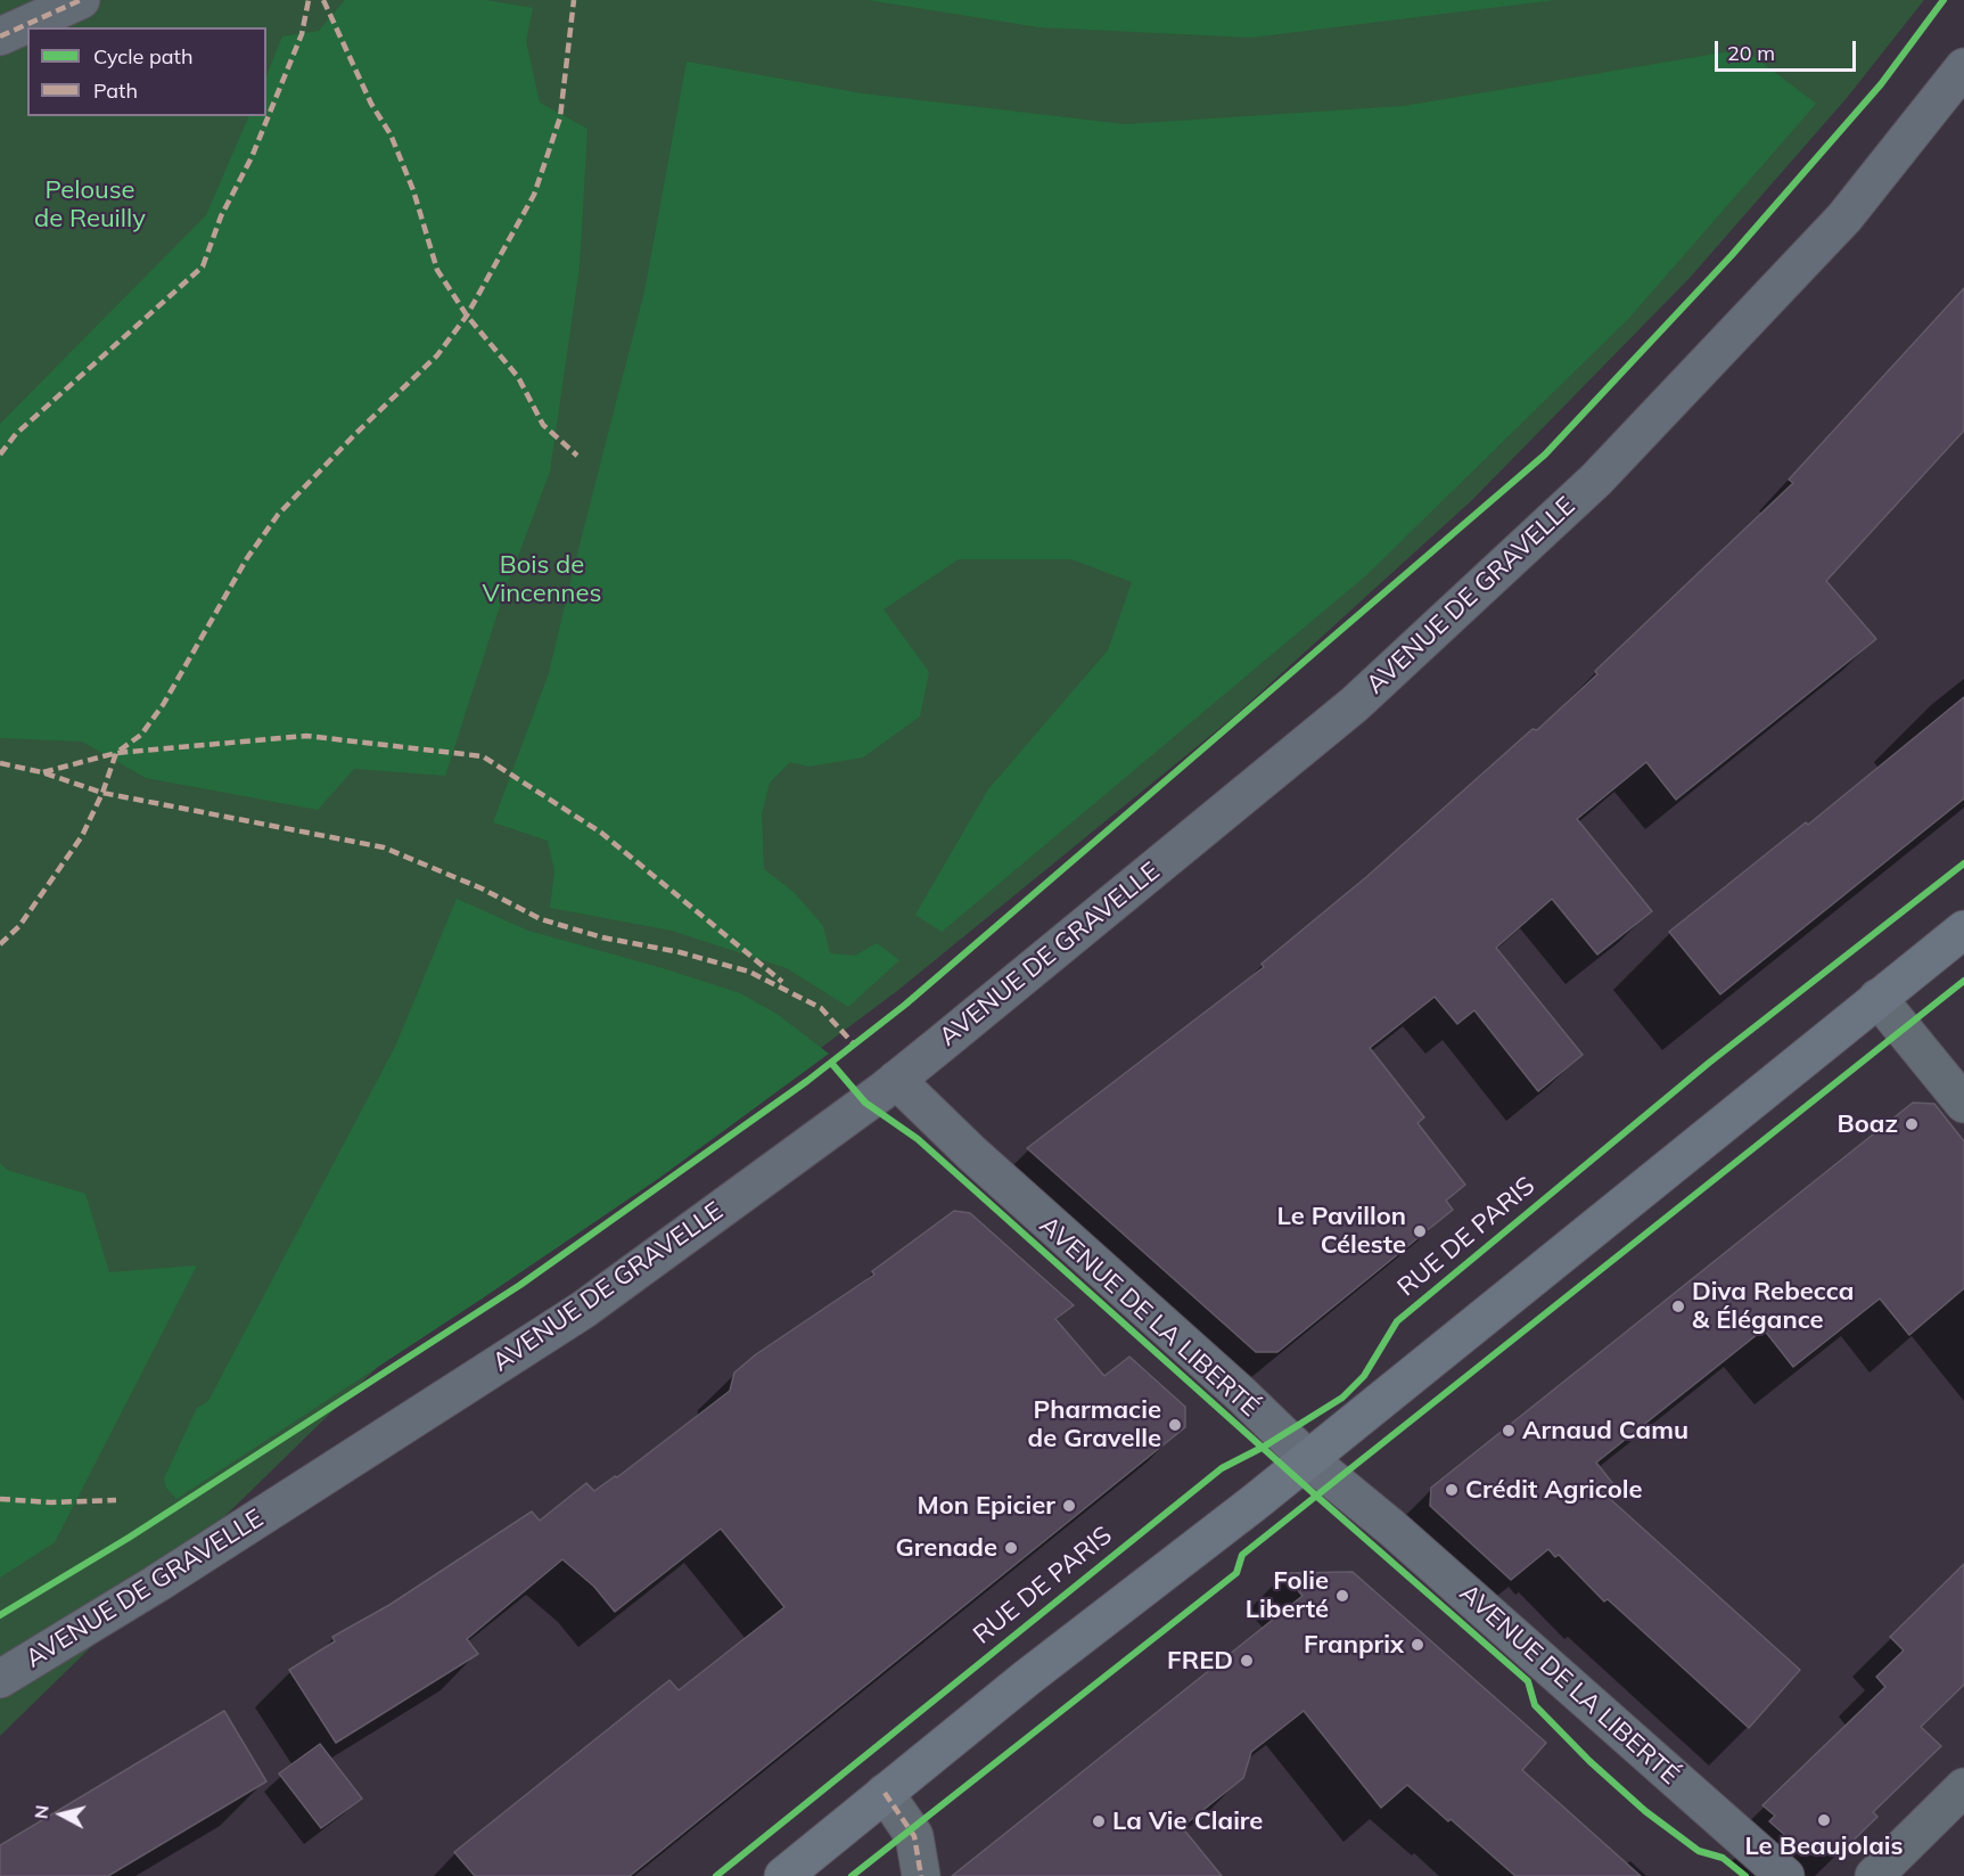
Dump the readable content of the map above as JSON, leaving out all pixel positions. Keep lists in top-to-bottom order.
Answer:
{
  "streets": {
    "street": ["AVENUE DE GRAVELLE", "AVENUE DE LA LIBERTÉ"],
    "cycle path": ["RUE DE PARIS"]
  },
  "crossings": [
    ["AVENUE DE GRAVELLE", "AVENUE DE LA LIBERTÉ"]
  ],
  "parks": ["Pelouse de Reuilly", "Bois de Vincennes"],
  "places": [
    "Boaz",
    "Le Pavillon Céleste",
    "Diva Rebecca & Élégance",
    "Pharmacie de Gravelle",
    "Arnaud Camu",
    "Crédit Agricole",
    "Mon Epicier",
    "Grenade",
    "Folie Liberté",
    "Franprix",
    "FRED",
    "Le Beaujolais",
    "La Vie Claire"
  ],
  "legend": ["Cycle path", "Path"],
  "scale_bar": "20 m",
  "north": "left"
}
